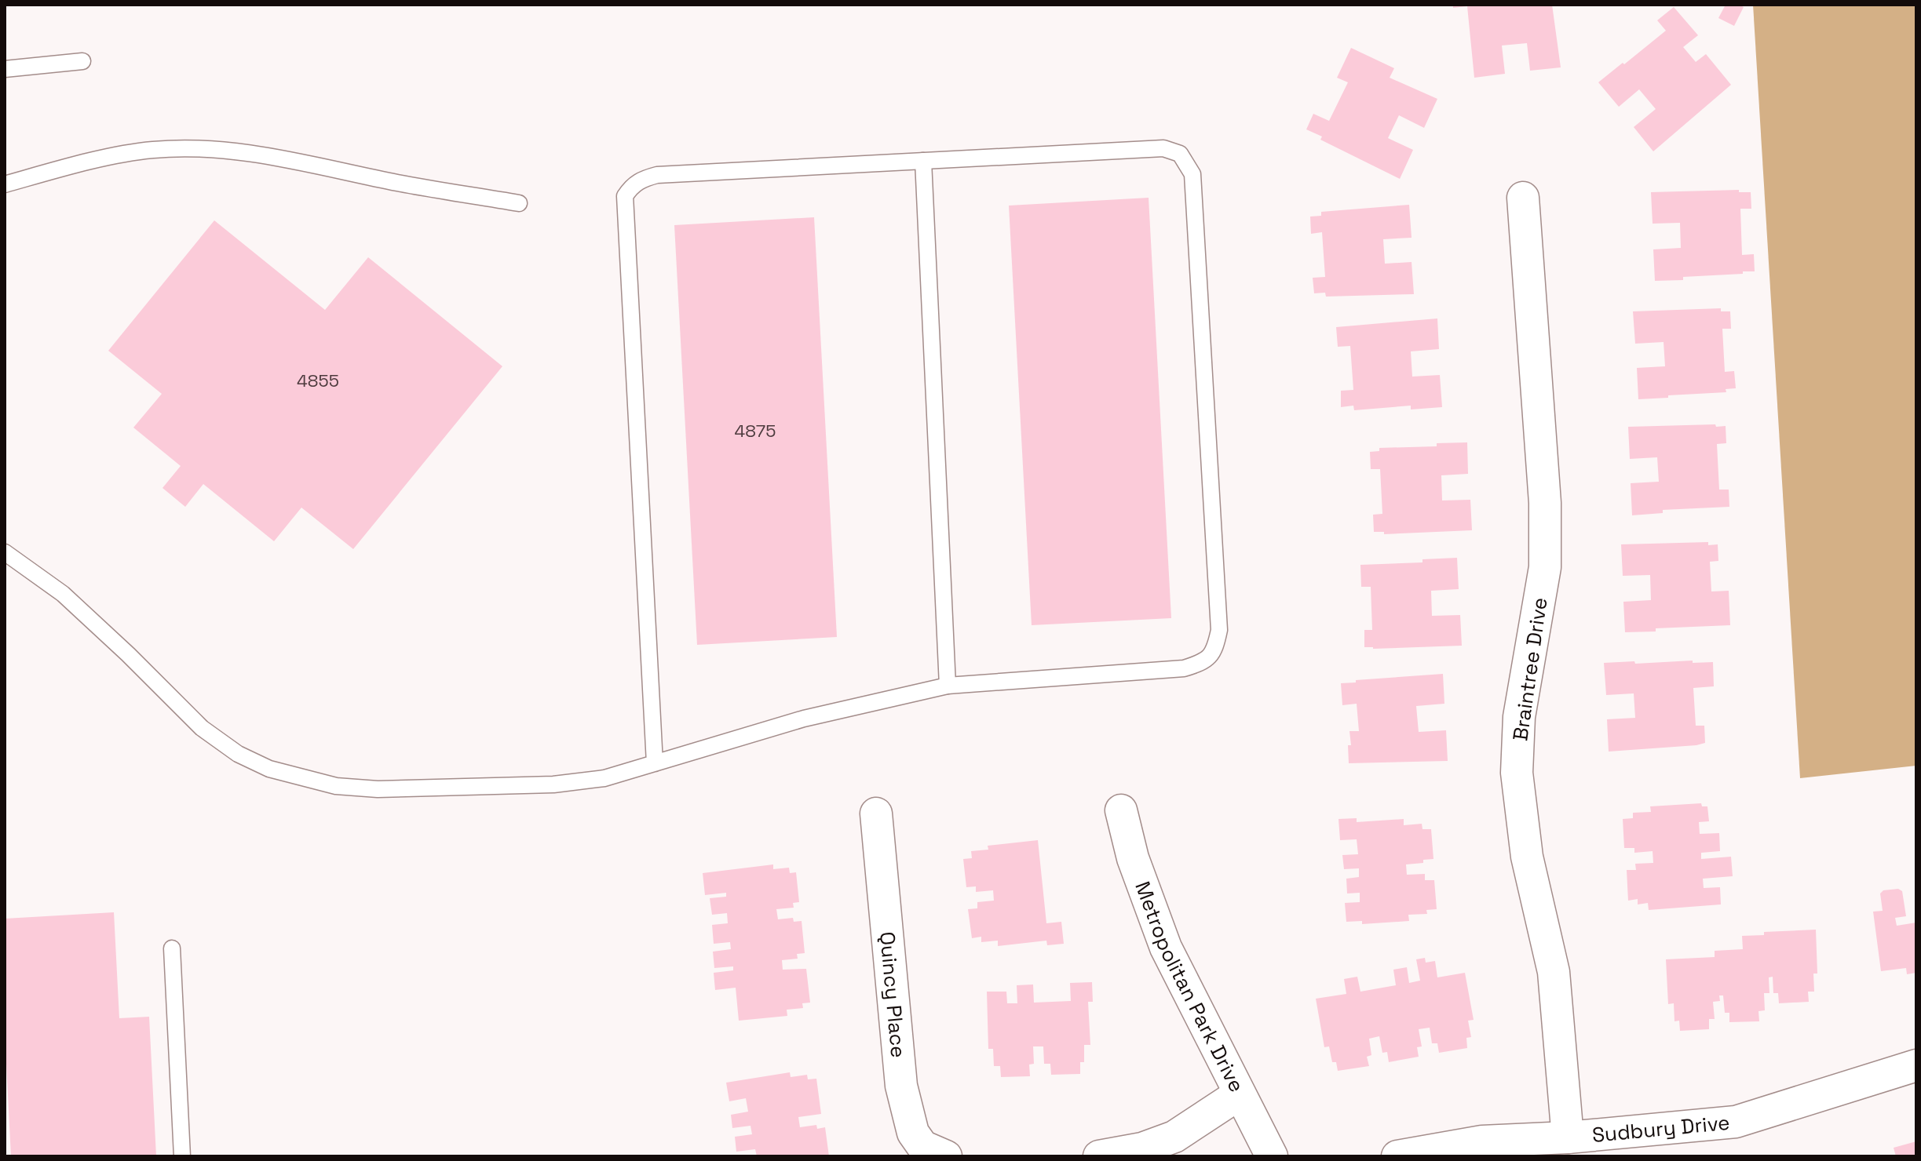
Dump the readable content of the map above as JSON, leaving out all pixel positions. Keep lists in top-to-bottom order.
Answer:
{
  "streets": {
    "street": [
      "Braintree Drive",
      "Metropolitan Park Drive",
      "Quincy Place",
      "Sudbury Drive"
    ]
  },
  "crossings": [
    ["Braintree Drive", "Sudbury Drive"]
  ],
  "house_numbers": ["4855", "4875"]
}
